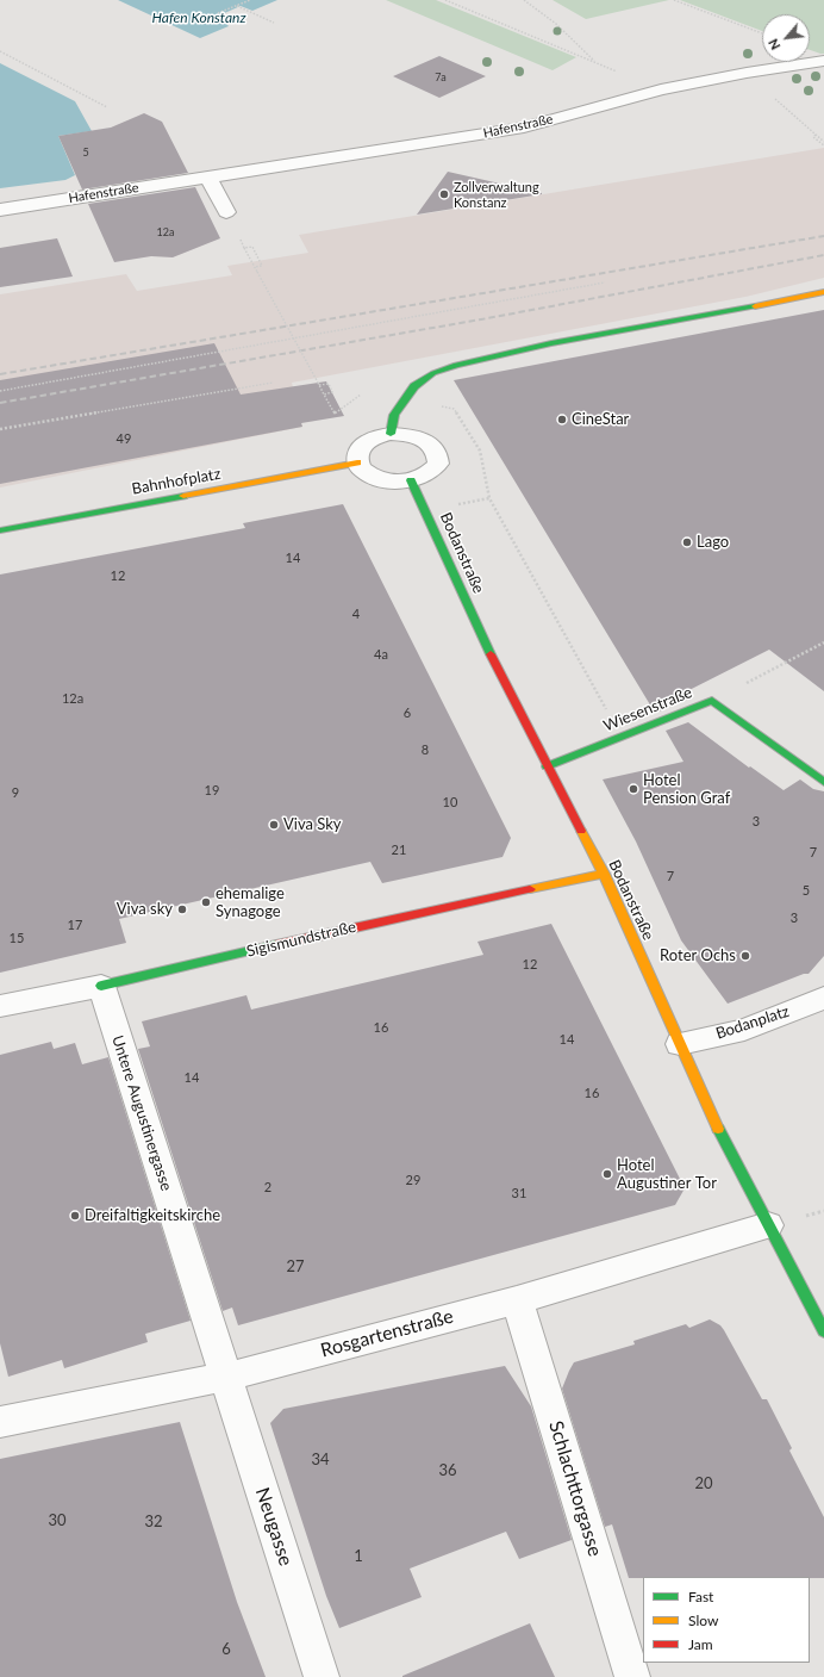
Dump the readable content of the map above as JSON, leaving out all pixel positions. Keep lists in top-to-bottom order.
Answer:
{
  "streets": {
    "street": [
      "Hafenstraße",
      "Bahnhofplatz",
      "Bodanstraße",
      "Wiesenstraße",
      "Sigismundstraße",
      "Bodanplatz",
      "Untere Augustinergasse",
      "Rosgartenstraße",
      "Schlachttorgasse",
      "Neugasse"
    ]
  },
  "crossings": [
    ["Bahnhofplatz", "Bodanstraße"],
    ["Bodanstraße", "Wiesenstraße"],
    ["Bodanstraße", "Sigismundstraße"],
    ["Bodanstraße", "Bodanplatz"],
    ["Bodanstraße", "Rosgartenstraße"],
    ["Sigismundstraße", "Untere Augustinergasse"],
    ["Untere Augustinergasse", "Rosgartenstraße"],
    ["Untere Augustinergasse", "Neugasse"],
    ["Rosgartenstraße", "Schlachttorgasse"],
    ["Rosgartenstraße", "Neugasse"]
  ],
  "water": ["Hafen Konstanz"],
  "places": [
    "Zollverwaltung Konstanz",
    "CineStar",
    "Lago",
    "Hotel Pension Graf",
    "Viva Sky",
    "ehemalige Synagoge",
    "Viva sky",
    "Roter Ochs",
    "Hotel Augustiner Tor",
    "Dreifaltigkeitskirche"
  ],
  "house_numbers": [
    "7a",
    "5",
    "12a",
    "49",
    "14",
    "12",
    "4",
    "4a",
    "12a",
    "6",
    "8",
    "19",
    "9",
    "10",
    "3",
    "21",
    "7",
    "7",
    "5",
    "3",
    "17",
    "15",
    "12",
    "16",
    "14",
    "14",
    "16",
    "29",
    "2",
    "31",
    "27",
    "34",
    "36",
    "20",
    "30",
    "32",
    "1",
    "6"
  ],
  "legend": ["Fast", "Slow", "Jam"],
  "north": "bottom left"
}
